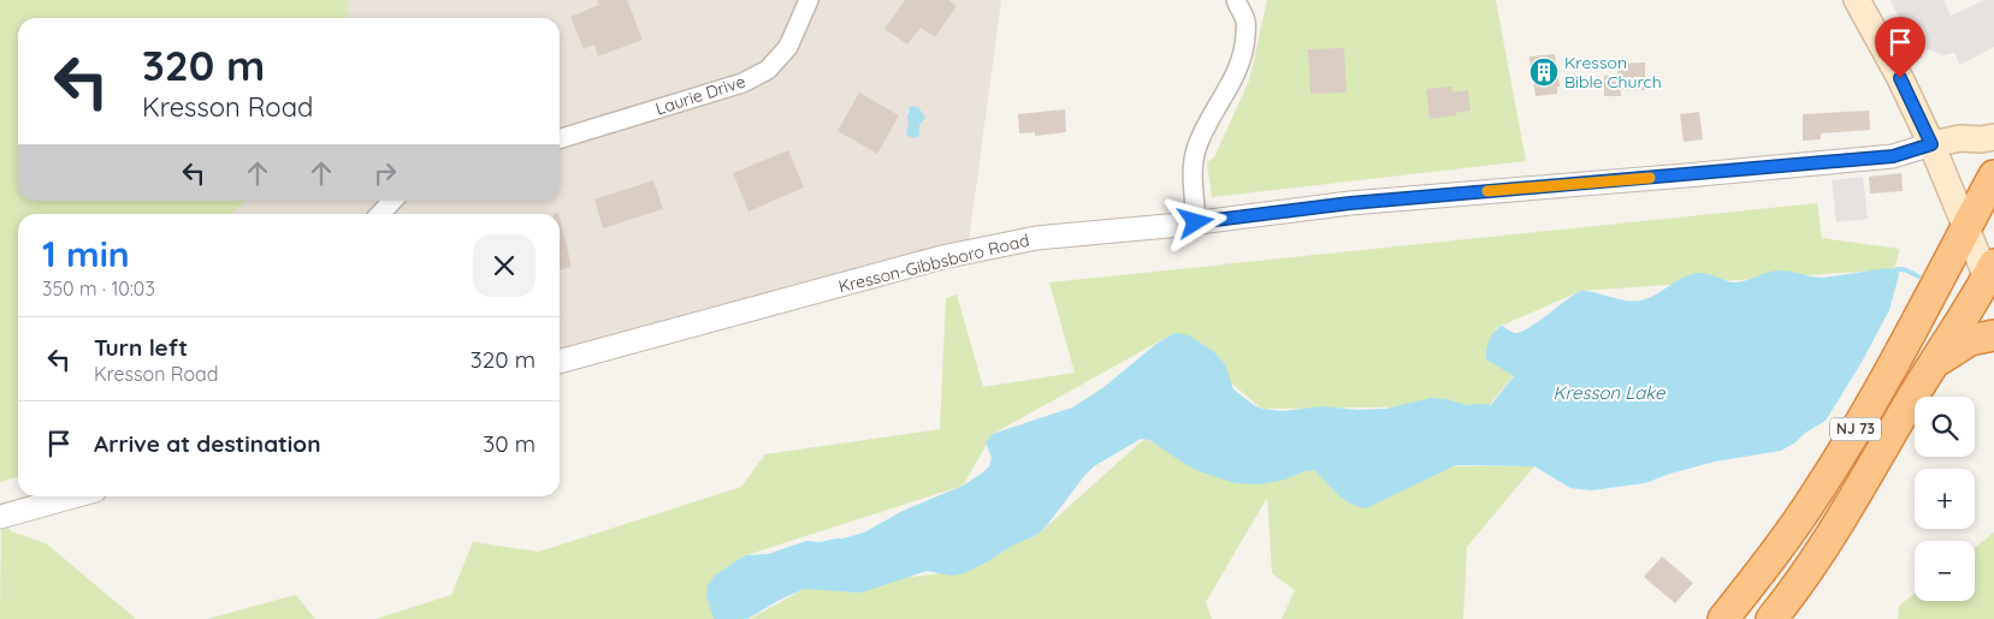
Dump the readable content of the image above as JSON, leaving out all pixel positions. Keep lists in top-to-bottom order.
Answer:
{
  "streets": {
    "highway": ["NJ 73"],
    "street": ["Laurie Drive", "Kresson-Gibbsboro Road"]
  },
  "water": ["Kresson Lake"],
  "places": {
    "building": ["Kresson Bible Church"]
  },
  "page": {
    "turn": ["320 m", "Kresson Road"],
    "heading": ["1 min", "350 m · 10:03"],
    "list": [
      {
        "name": "Turn left",
        "note": "Kresson Road",
        "value": "320 m"
      },
      {
        "name": "Arrive at destination",
        "value": "30 m"
      }
    ],
    "map_buttons": ["+", "−"]
  }
}
